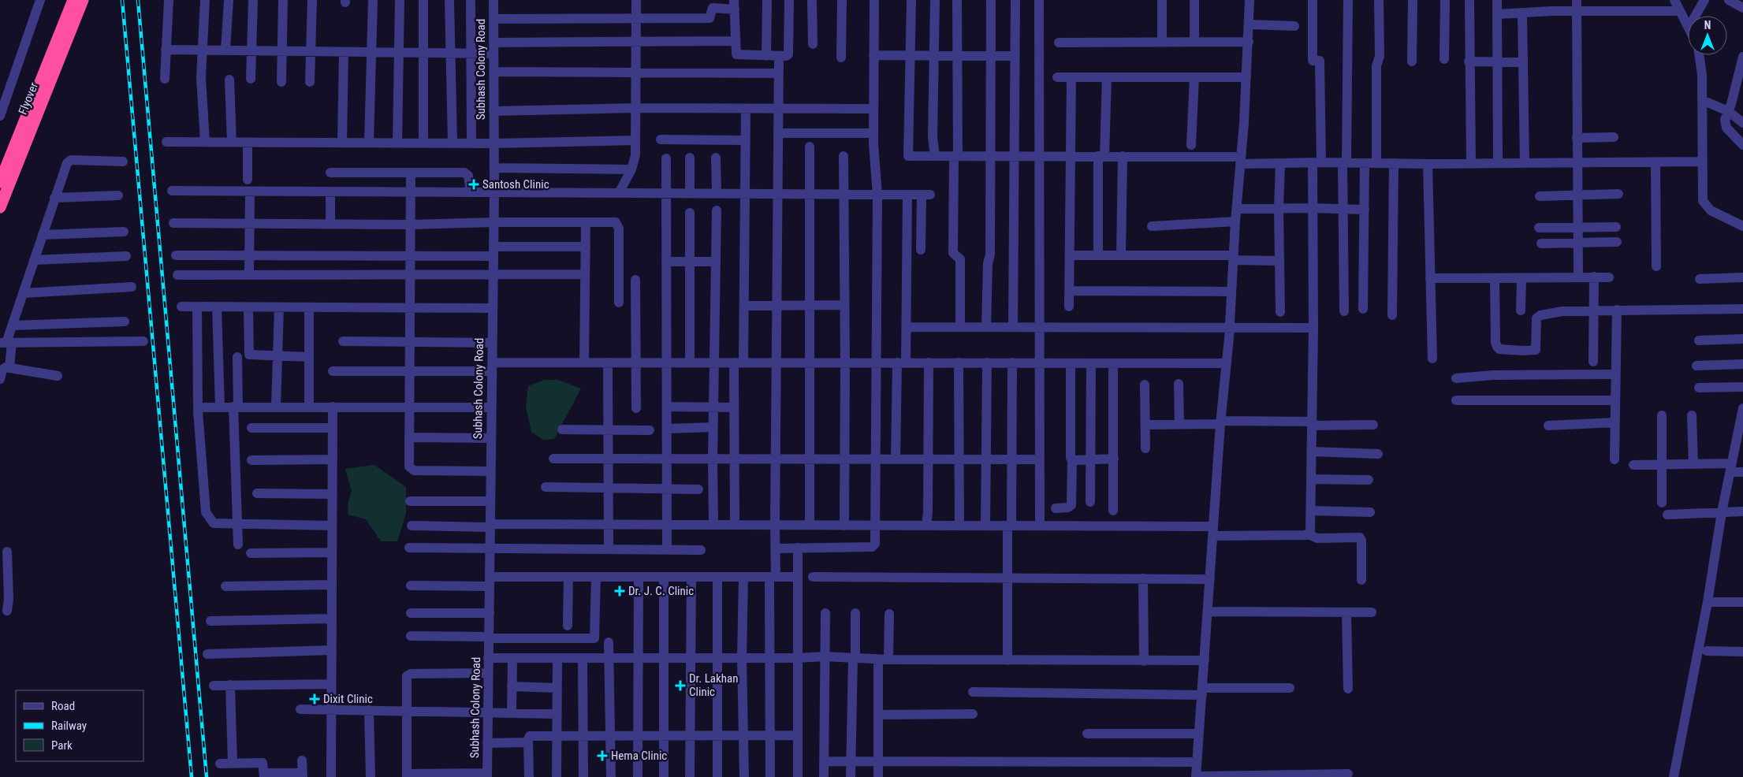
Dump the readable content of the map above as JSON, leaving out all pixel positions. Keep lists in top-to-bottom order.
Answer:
{
  "streets": {
    "highway": ["Flyover"],
    "street": ["Subhash Colony Road"]
  },
  "places": {
    "health": [
      "Santosh Clinic",
      "Dr. J. C. Clinic",
      "Dr. Lakhan Clinic",
      "Dixit Clinic",
      "Hema Clinic"
    ]
  },
  "legend": ["Road", "Railway", "Park"],
  "north": "top"
}
